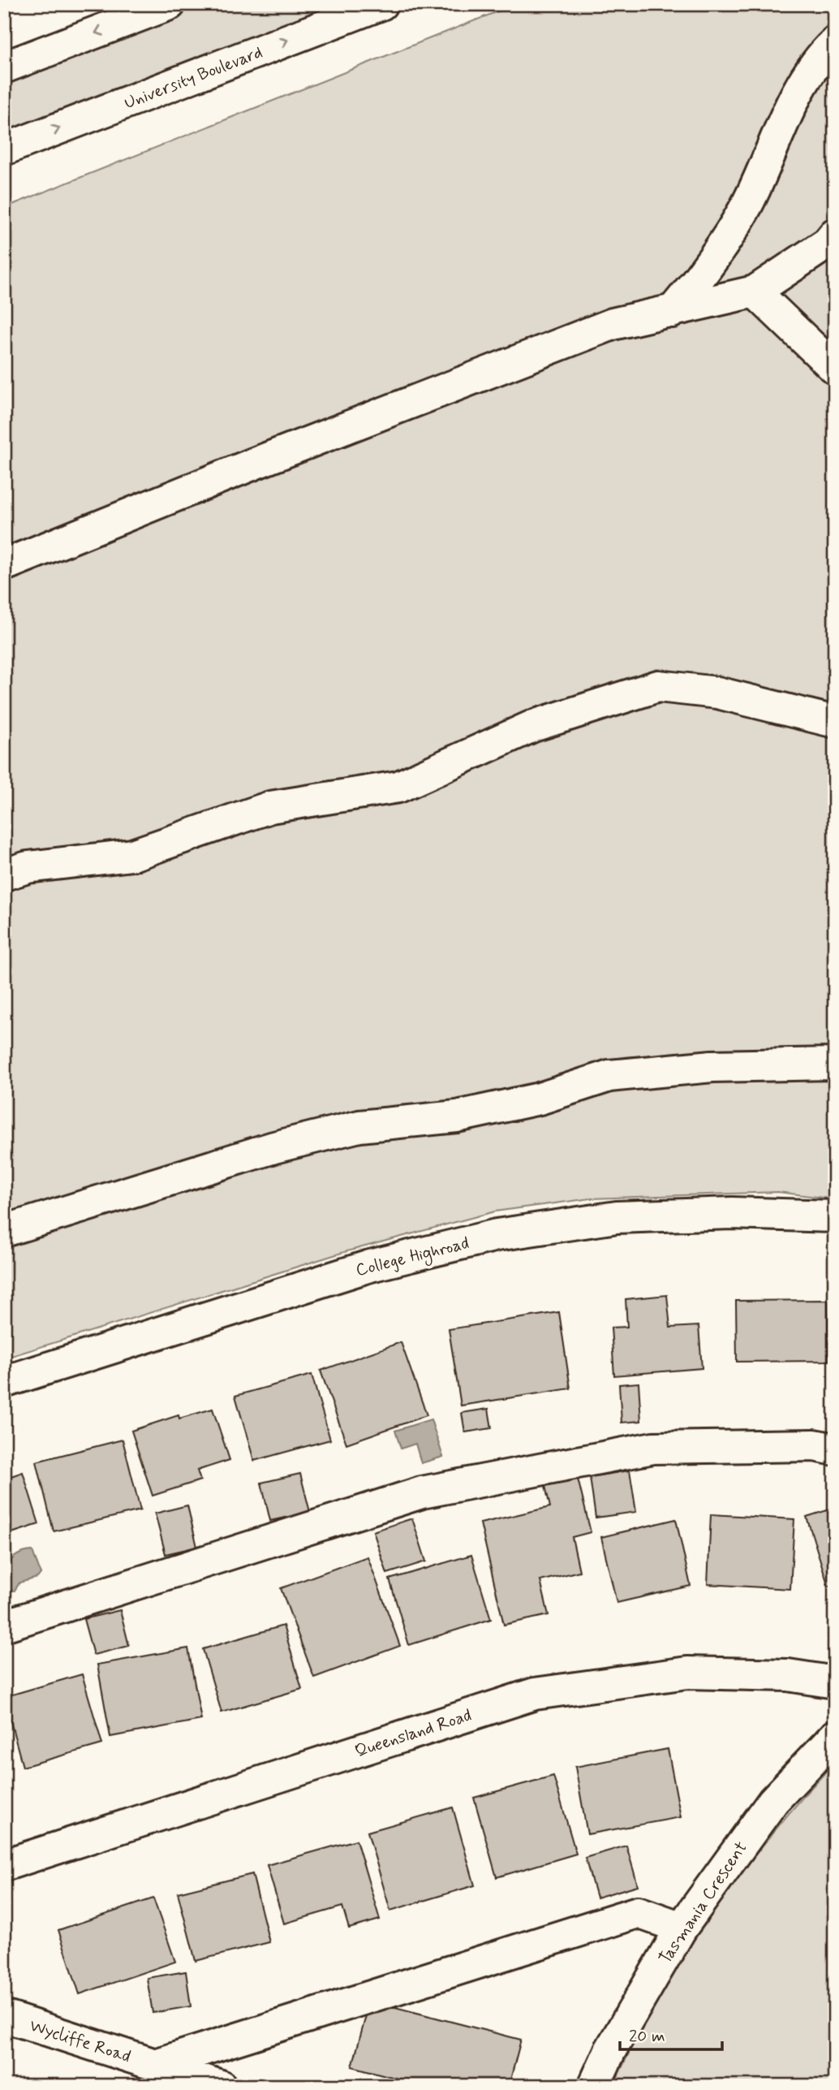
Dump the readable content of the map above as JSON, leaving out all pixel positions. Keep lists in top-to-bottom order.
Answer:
{
  "streets": {
    "street": [
      "University Boulevard",
      "College Highroad",
      "Queensland Road",
      "Tasmania Crescent",
      "Wycliffe Road"
    ]
  },
  "scale_bar": "20 m"
}
